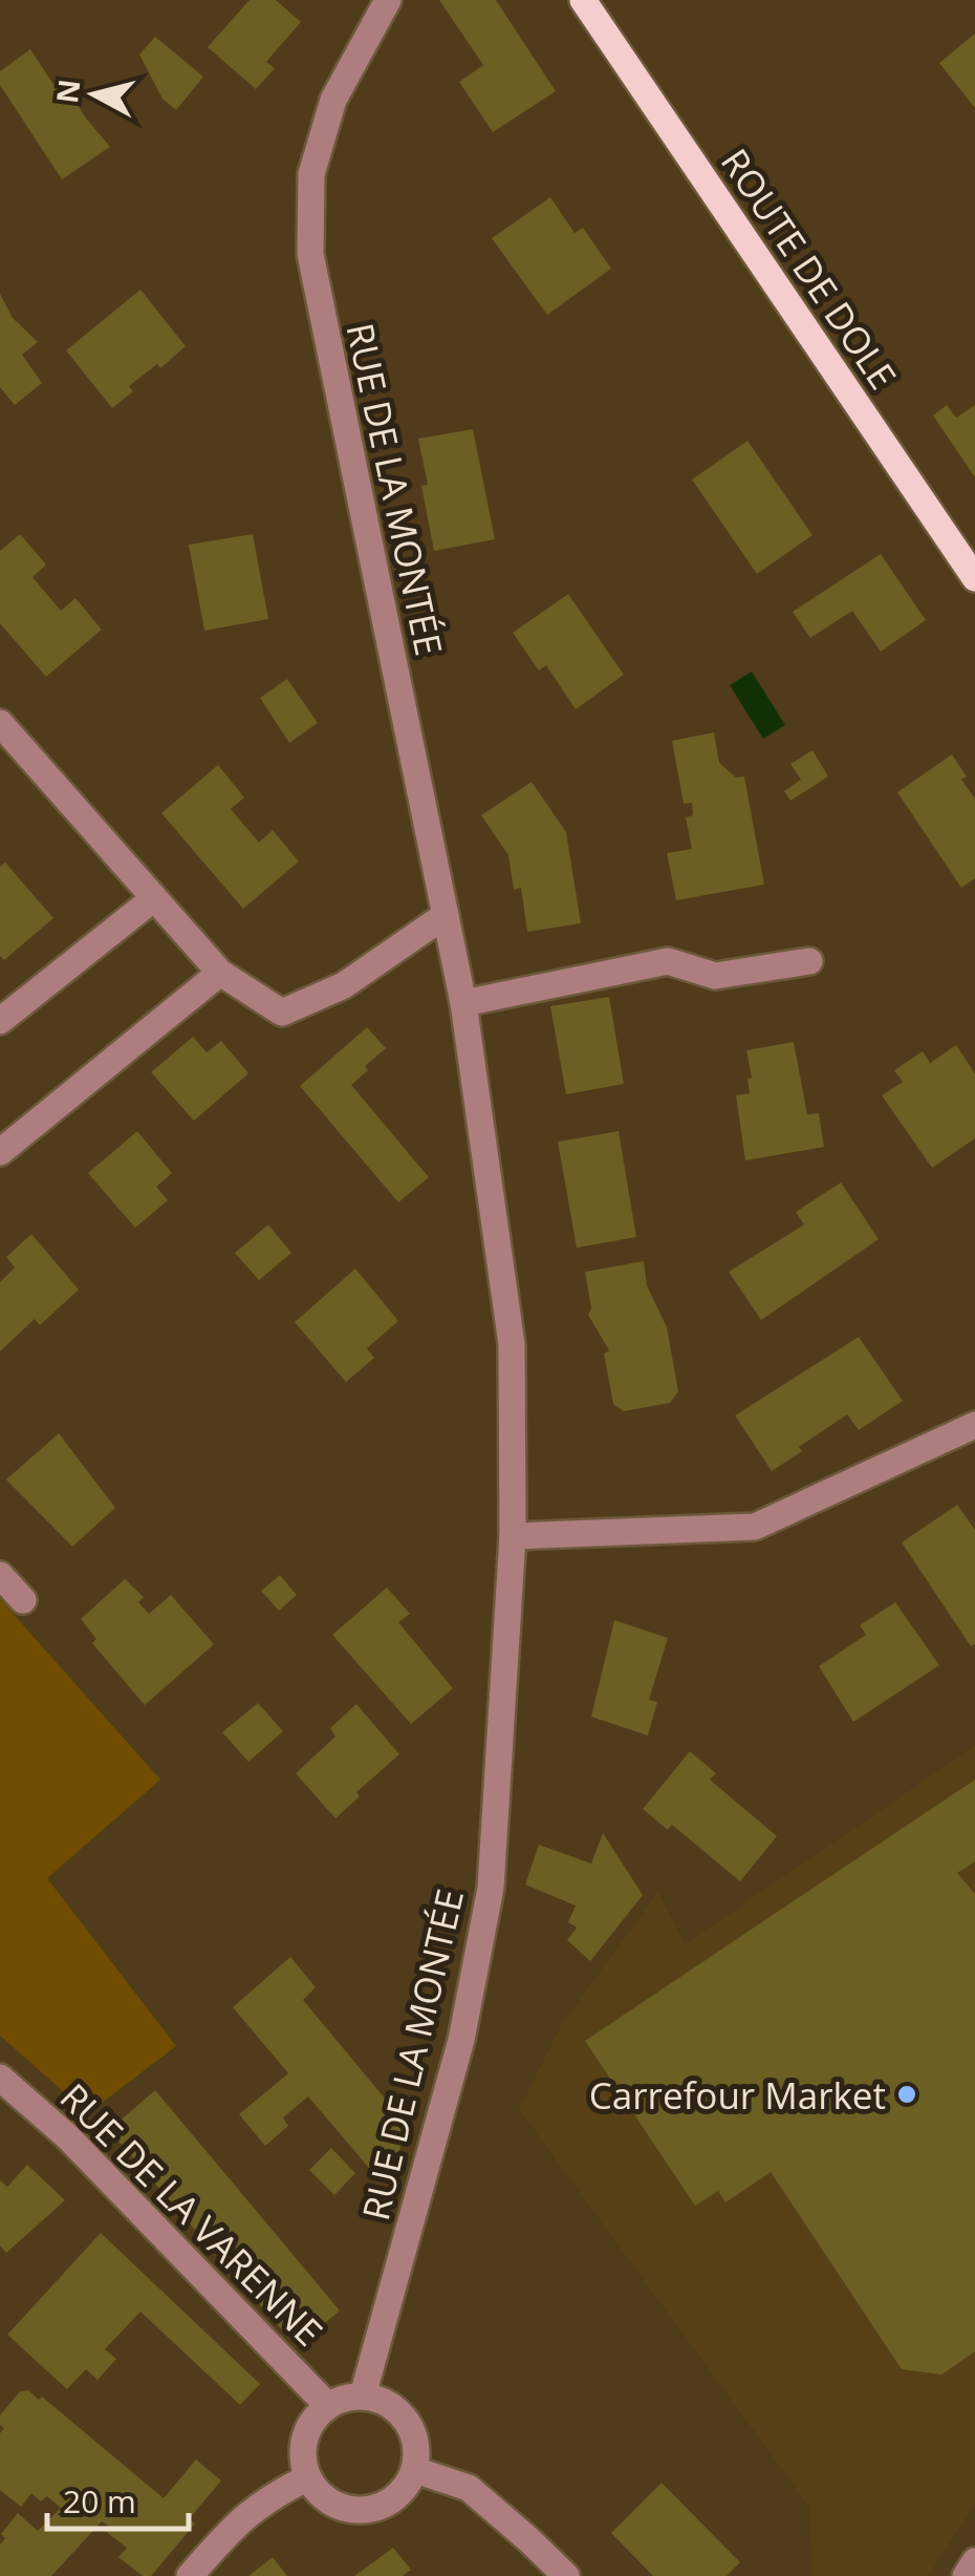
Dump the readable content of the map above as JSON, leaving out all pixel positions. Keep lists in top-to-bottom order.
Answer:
{
  "streets": {
    "main road": ["ROUTE DE DOLE"],
    "street": ["RUE DE LA MONTÉE", "RUE DE LA VARENNE"]
  },
  "crossings": [
    ["RUE DE LA MONTÉE", "RUE DE LA VARENNE"]
  ],
  "places": ["Carrefour Market"],
  "scale_bar": "20 m",
  "north": "left"
}
